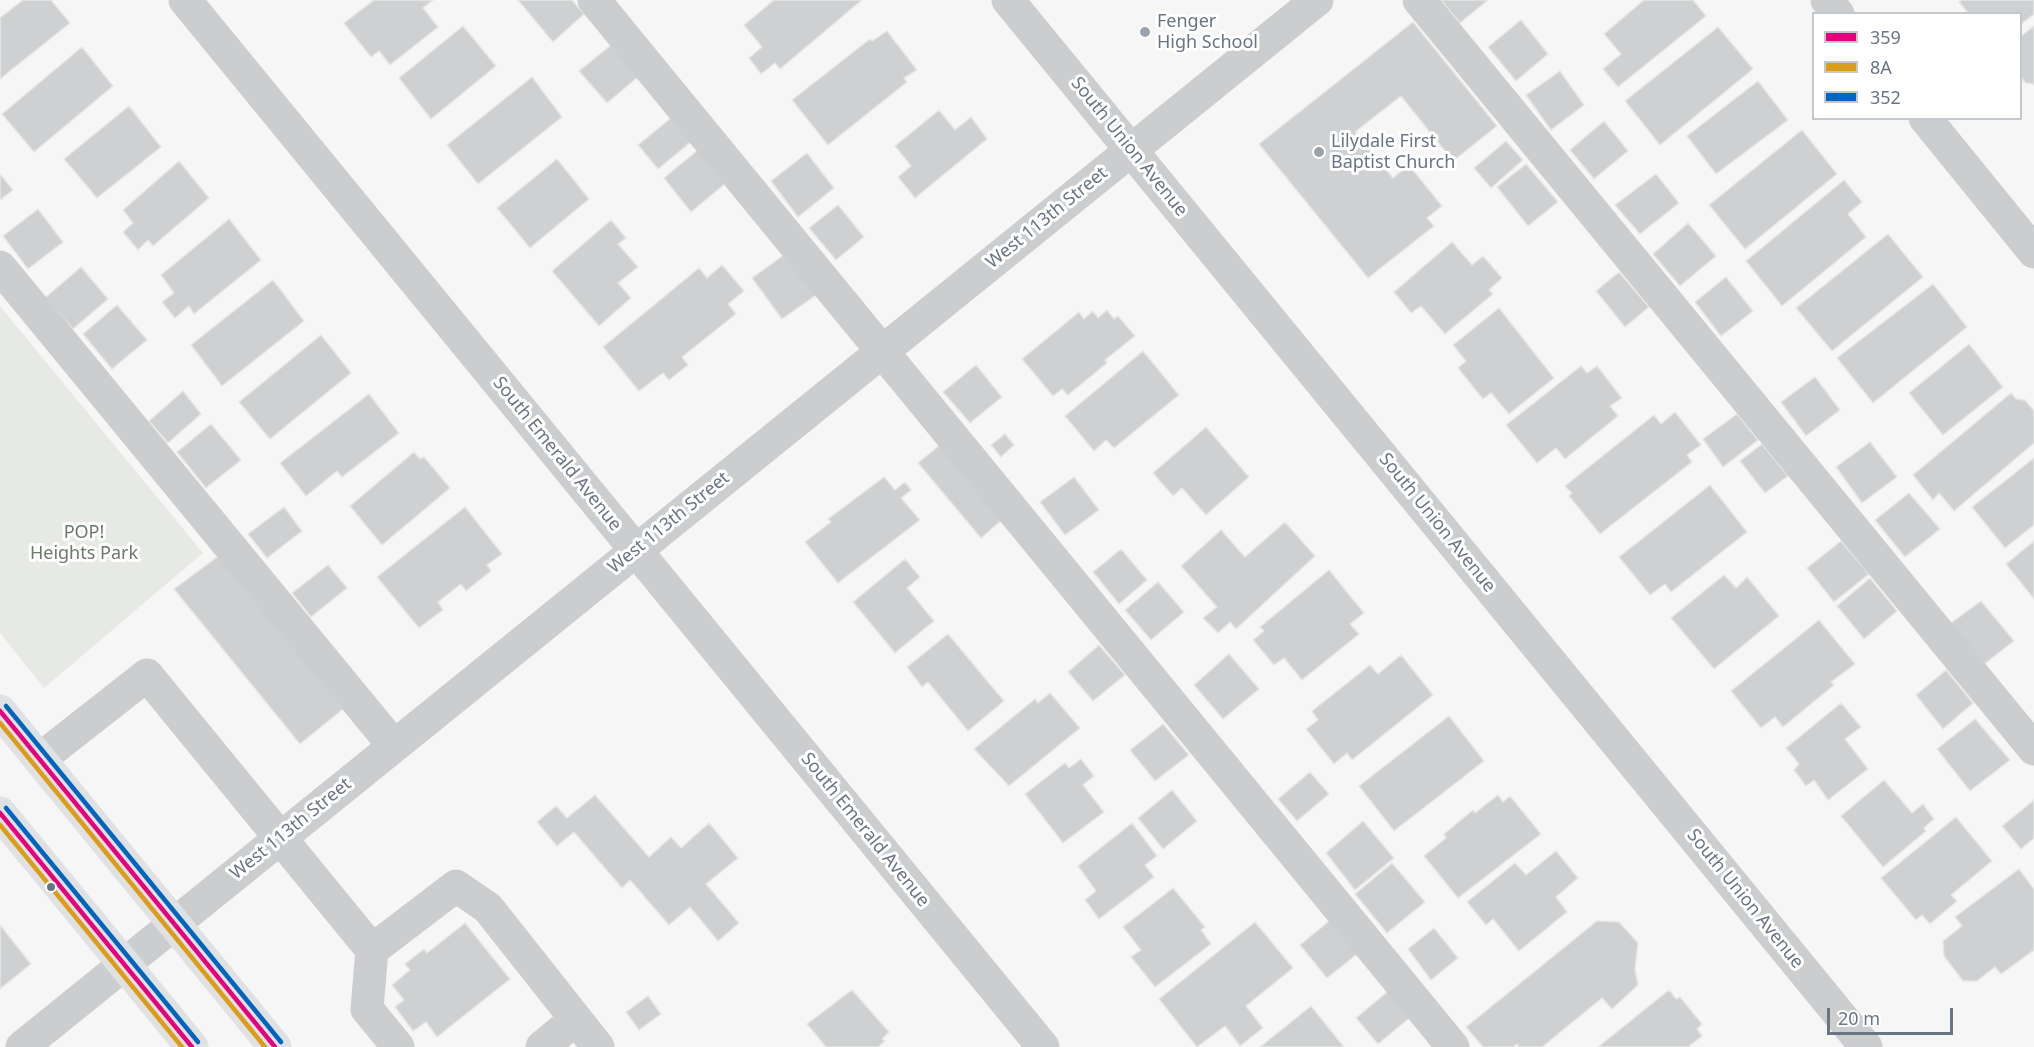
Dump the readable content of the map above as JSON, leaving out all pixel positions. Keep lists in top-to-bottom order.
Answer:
{
  "streets": {
    "street": ["South Union Avenue", "West 113th Street", "South Emerald Avenue"]
  },
  "crossings": [
    ["South Union Avenue", "West 113th Street"],
    ["West 113th Street", "South Emerald Avenue"]
  ],
  "parks": ["POP! Heights Park"],
  "places": ["Fenger High School", "Lilydale First Baptist Church"],
  "lines": ["transit line 352", "transit line 359", "transit line 8A"],
  "legend": ["359", "8A", "352"],
  "scale_bar": "20 m"
}
